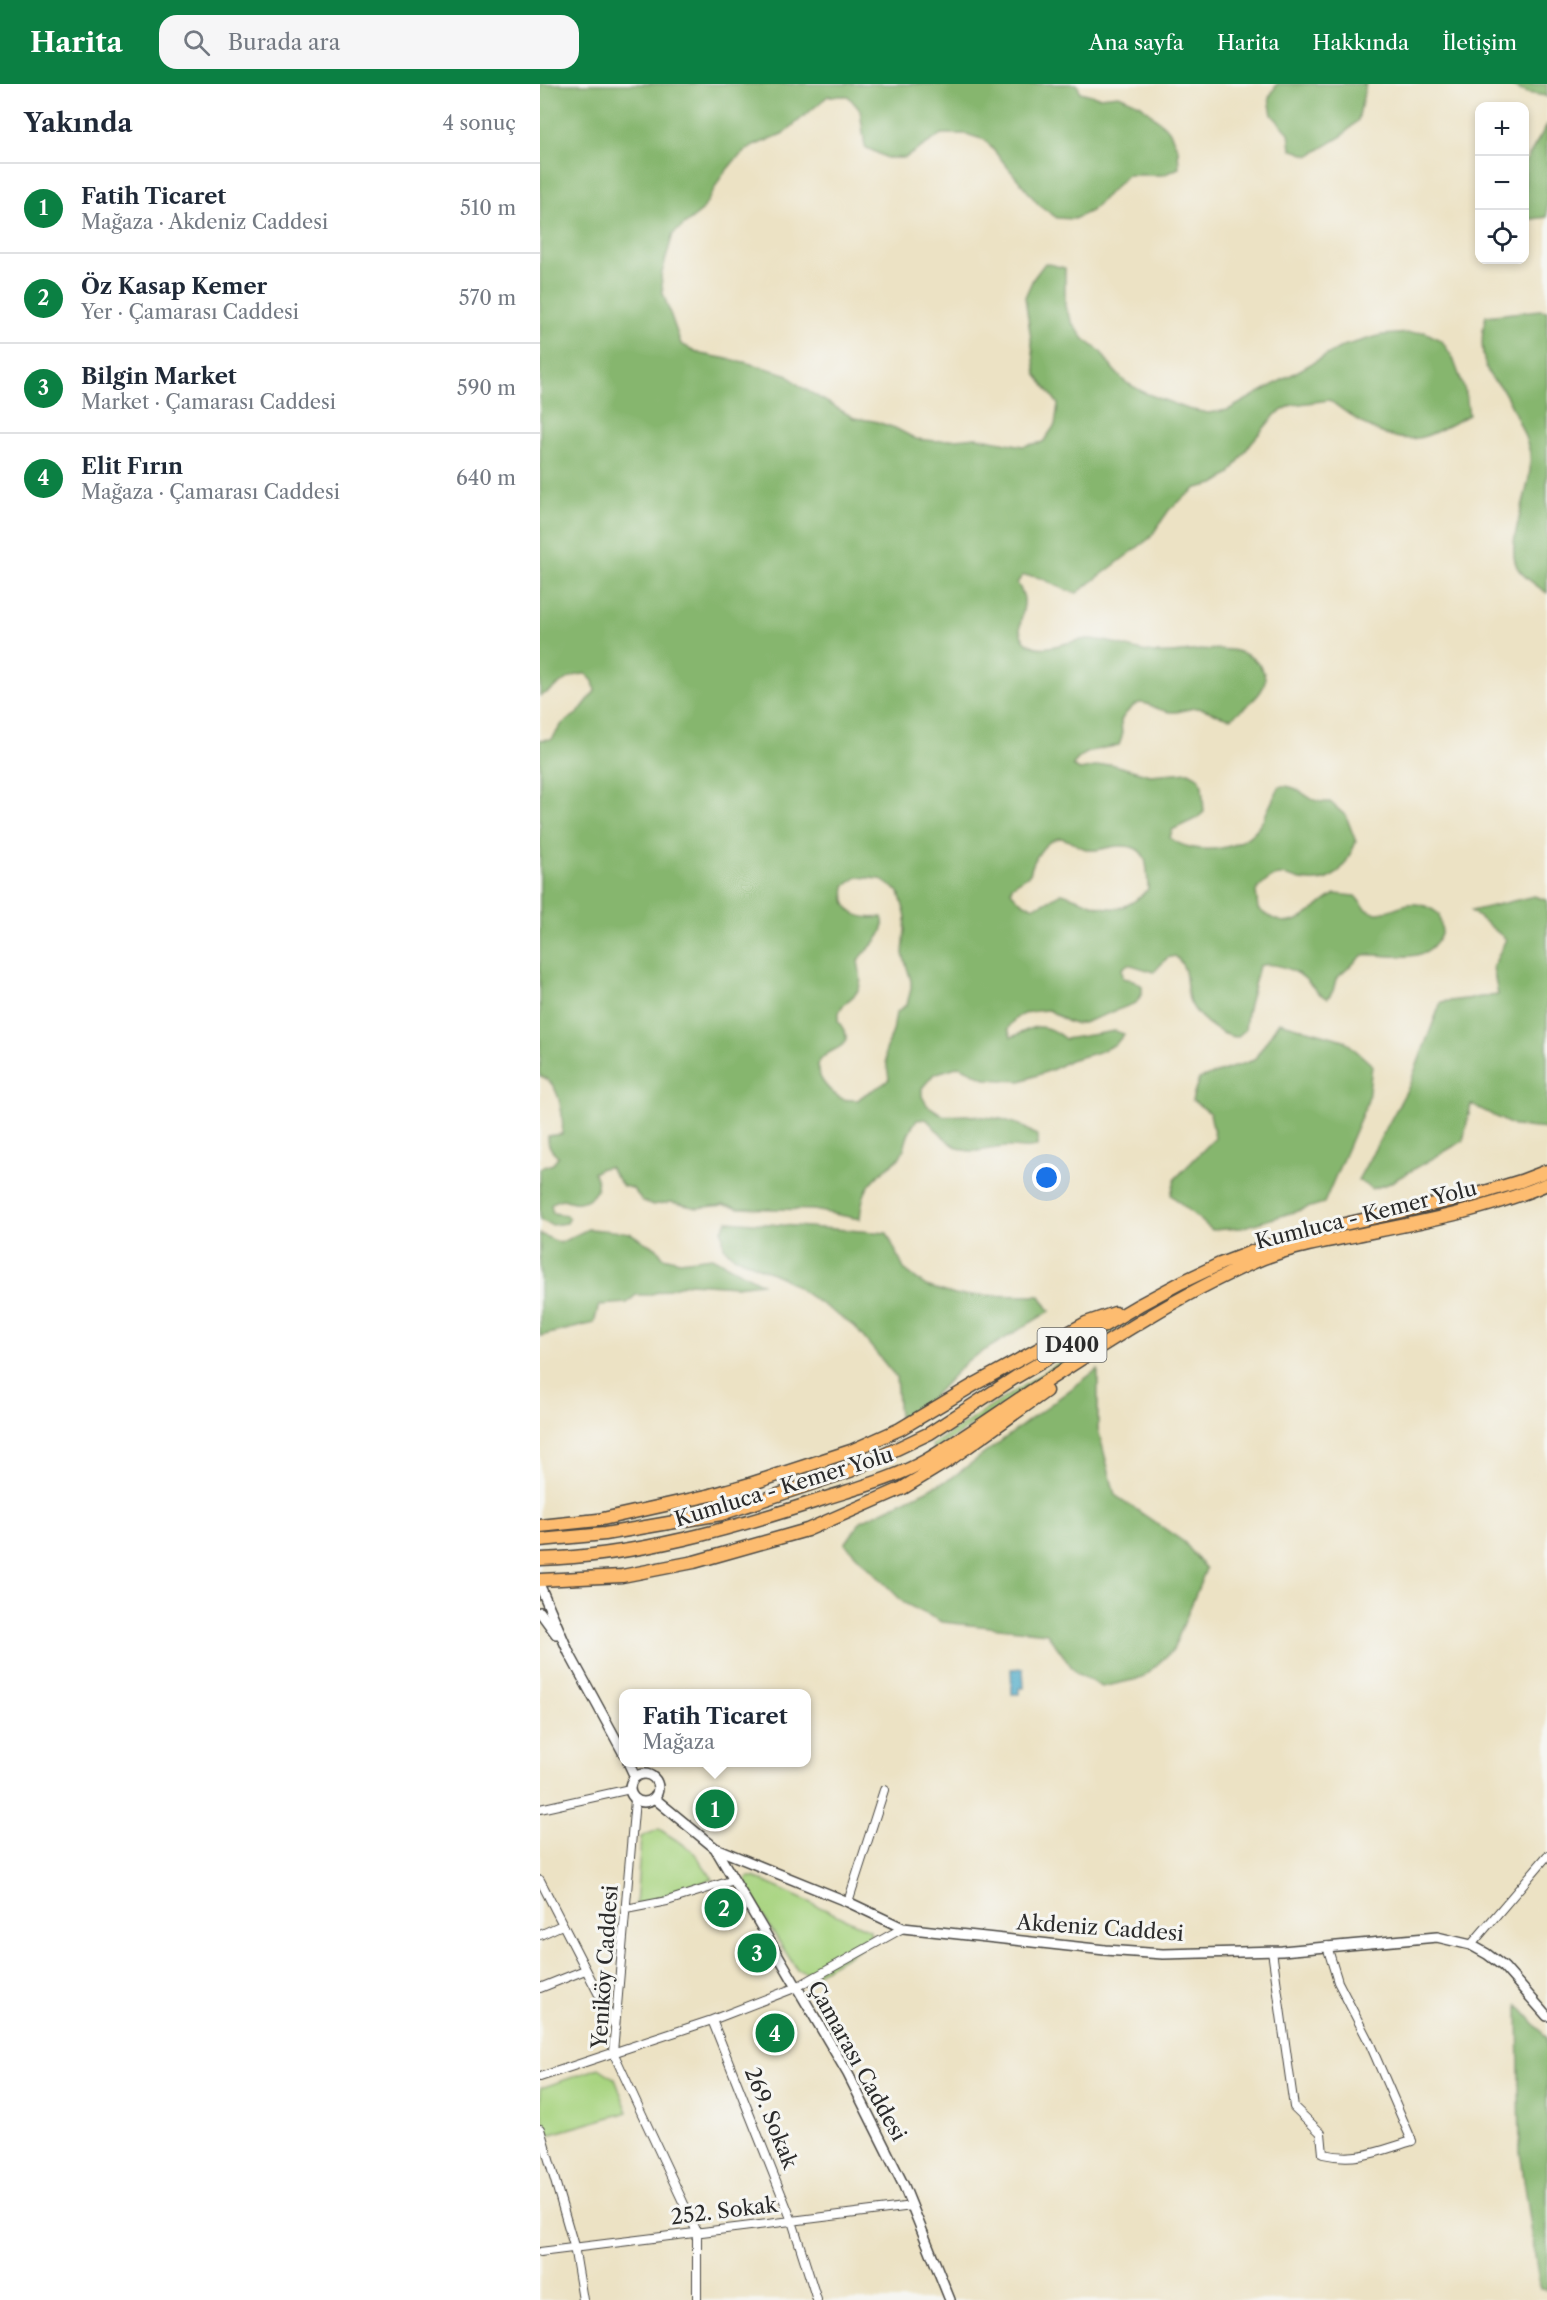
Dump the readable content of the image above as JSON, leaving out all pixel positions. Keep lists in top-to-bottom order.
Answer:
{
  "streets": {
    "highway": ["Kumluca - Kemer Yolu", "D400"],
    "street": [
      "Akdeniz Caddesi",
      "Yeniköy Caddesi",
      "Çamarası Caddesi",
      "269. Sokak",
      "252. Sokak"
    ]
  },
  "crossings": [
    ["Akdeniz Caddesi", "Yeniköy Caddesi"],
    ["Akdeniz Caddesi", "Çamarası Caddesi"],
    ["Yeniköy Caddesi", "252. Sokak"],
    ["Çamarası Caddesi", "252. Sokak"],
    ["269. Sokak", "252. Sokak"]
  ],
  "page": {
    "header": "Harita",
    "search": "Burada ara",
    "nav": [
      "Ana sayfa",
      "Harita",
      "Hakkında",
      "İletişim"
    ],
    "heading": ["Yakında", "4 sonuç"],
    "map_buttons": ["+", "−"],
    "list": [
      {
        "mark": "1",
        "name": "Fatih Ticaret",
        "note": "Mağaza · Akdeniz Caddesi",
        "value": "510 m"
      },
      {
        "mark": "2",
        "name": "Öz Kasap Kemer",
        "note": "Yer · Çamarası Caddesi",
        "value": "570 m"
      },
      {
        "mark": "3",
        "name": "Bilgin Market",
        "note": "Market · Çamarası Caddesi",
        "value": "590 m"
      },
      {
        "mark": "4",
        "name": "Elit Fırın",
        "note": "Mağaza · Çamarası Caddesi",
        "value": "640 m"
      }
    ],
    "popup": ["Fatih Ticaret", "Mağaza"],
    "pins": [
      "1",
      "2",
      "3",
      "4"
    ]
  }
}
